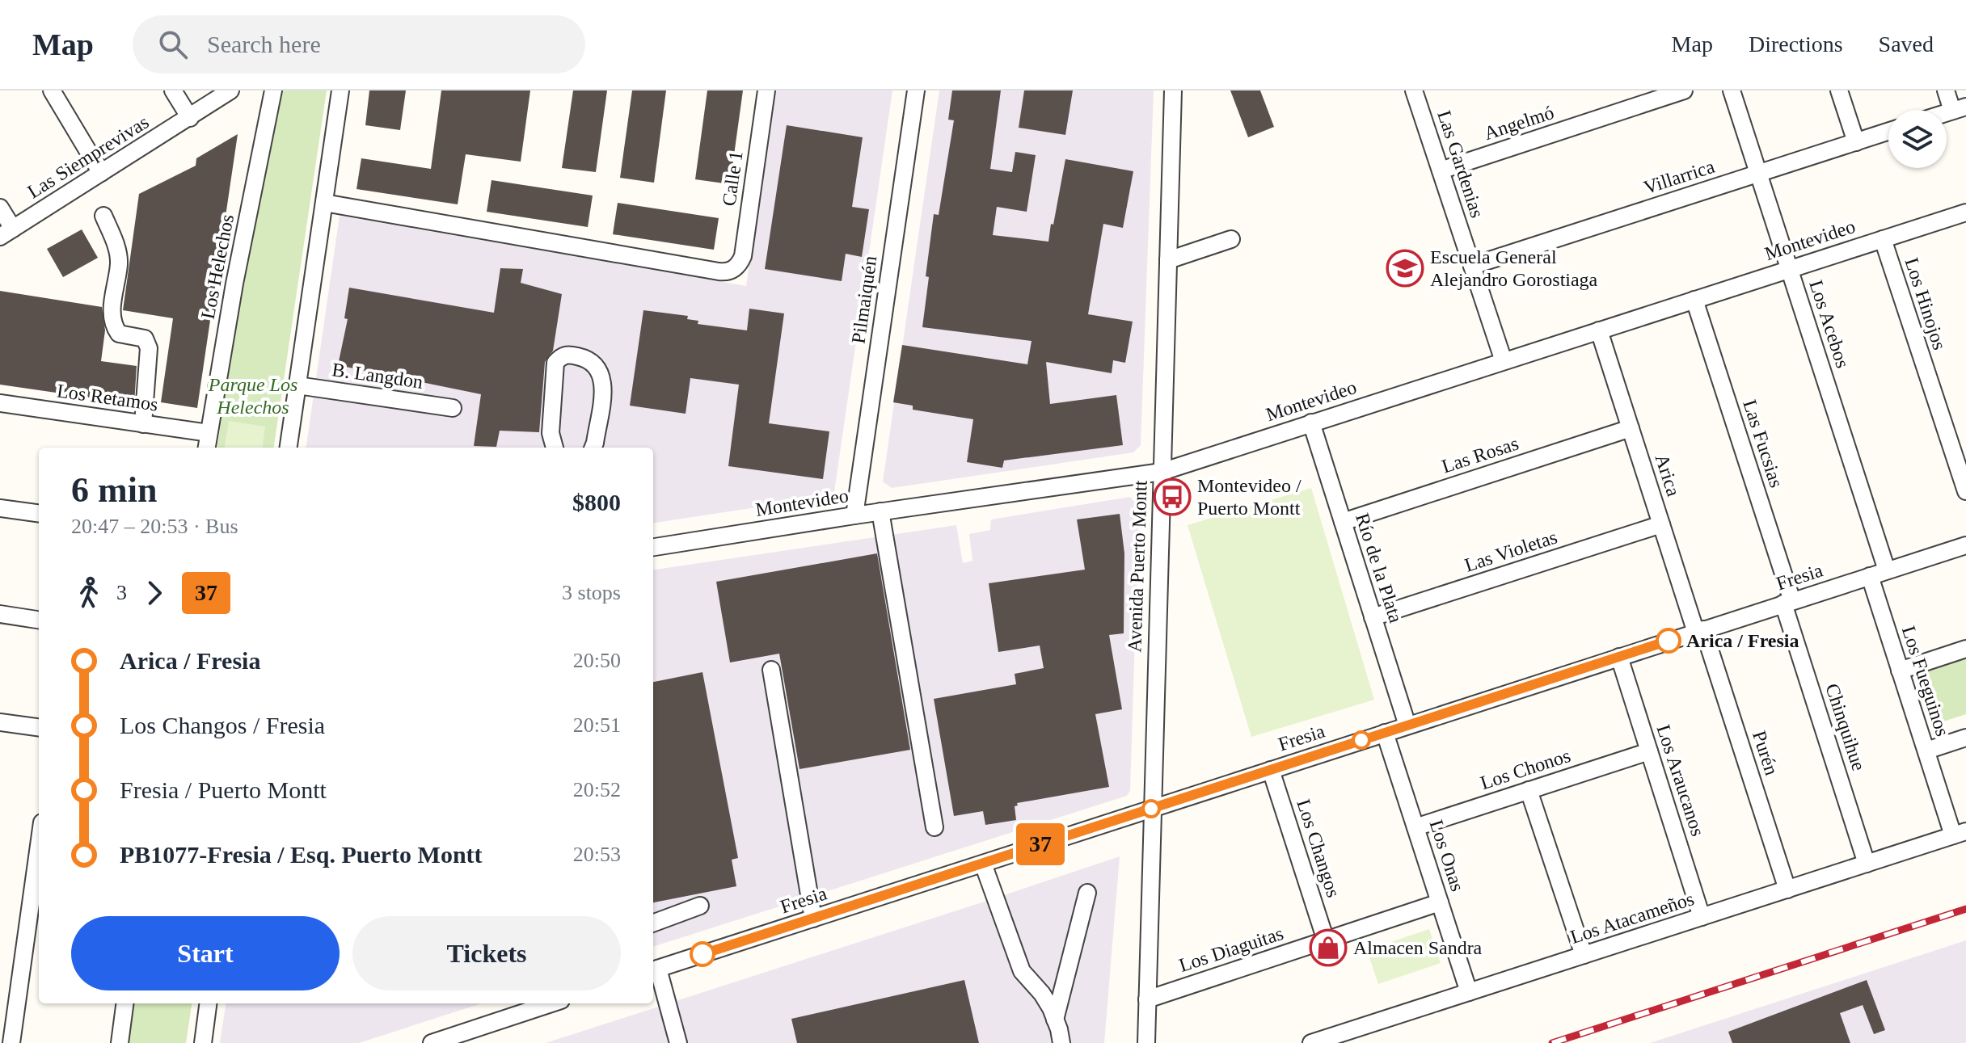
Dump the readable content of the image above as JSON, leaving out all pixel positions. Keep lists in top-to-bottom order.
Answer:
{
  "streets": {
    "street": [
      "Angelmó",
      "Las Siemprevivas",
      "Las Gardenias",
      "Villarrica",
      "Calle 1",
      "Montevideo",
      "Los Helechos",
      "Pilmaiquén",
      "Los Hinojos",
      "Los Acebos",
      "B. Langdon",
      "Los Retamos",
      "Las Fucsias",
      "Las Rosas",
      "Arica",
      "Las Violetas",
      "Avenida Puerto Montt",
      "Río de la Plata",
      "Fresia",
      "Los Fueguinos",
      "Chinquihue",
      "Purén",
      "Los Chonos",
      "Los Araucanos",
      "Los Changos",
      "Los Onas",
      "Los Atacameños",
      "Los Diaguitas"
    ]
  },
  "crossings": [
    ["Angelmó", "Las Gardenias"],
    ["Las Gardenias", "Villarrica"],
    ["Las Gardenias", "Montevideo"],
    ["Villarrica", "Los Acebos"],
    ["Montevideo", "Pilmaiquén"],
    ["Montevideo", "Los Hinojos"],
    ["Montevideo", "Los Acebos"],
    ["Montevideo", "Las Fucsias"],
    ["Montevideo", "Arica"],
    ["Montevideo", "Avenida Puerto Montt"],
    ["Montevideo", "Río de la Plata"],
    ["Los Helechos", "Los Retamos"],
    ["Los Acebos", "Fresia"],
    ["Las Fucsias", "Fresia"],
    ["Las Fucsias", "Chinquihue"],
    ["Las Rosas", "Arica"],
    ["Las Rosas", "Río de la Plata"],
    ["Arica", "Las Violetas"],
    ["Arica", "Fresia"],
    ["Arica", "Purén"],
    ["Las Violetas", "Río de la Plata"],
    ["Avenida Puerto Montt", "Fresia"],
    ["Avenida Puerto Montt", "Los Diaguitas"],
    ["Río de la Plata", "Fresia"],
    ["Fresia", "Los Fueguinos"],
    ["Fresia", "Chinquihue"],
    ["Fresia", "Purén"],
    ["Fresia", "Los Araucanos"],
    ["Fresia", "Los Changos"],
    ["Fresia", "Los Onas"],
    ["Los Fueguinos", "Los Atacameños"],
    ["Chinquihue", "Los Atacameños"],
    ["Purén", "Los Atacameños"],
    ["Los Chonos", "Los Araucanos"],
    ["Los Chonos", "Los Onas"],
    ["Los Araucanos", "Los Atacameños"],
    ["Los Changos", "Los Diaguitas"],
    ["Los Onas", "Los Atacameños"],
    ["Los Onas", "Los Diaguitas"]
  ],
  "parks": ["Parque Los Helechos"],
  "places": {
    "school or university": ["Escuela General Alejandro Gorostiaga"],
    "bus stop": ["Montevideo / Puerto Montt"],
    "other": ["Arica / Fresia"],
    "shop": ["Almacen Sandra"]
  },
  "lines": ["bus line 37"],
  "page": {
    "header": "Map",
    "search": "Search here",
    "nav": ["Map", "Directions", "Saved"],
    "on_map": "37",
    "heading": ["6 min", "20:47 – 20:53 · Bus", "$800"],
    "legs": ["3", "37", "3 stops"],
    "list": [
      {
        "name": "Arica / Fresia",
        "value": "20:50"
      },
      {
        "name": "Los Changos / Fresia",
        "value": "20:51"
      },
      {
        "name": "Fresia / Puerto Montt",
        "value": "20:52"
      },
      {
        "name": "PB1077-Fresia / Esq. Puerto Montt",
        "value": "20:53"
      }
    ],
    "buttons": ["Start", "Tickets"]
  }
}
